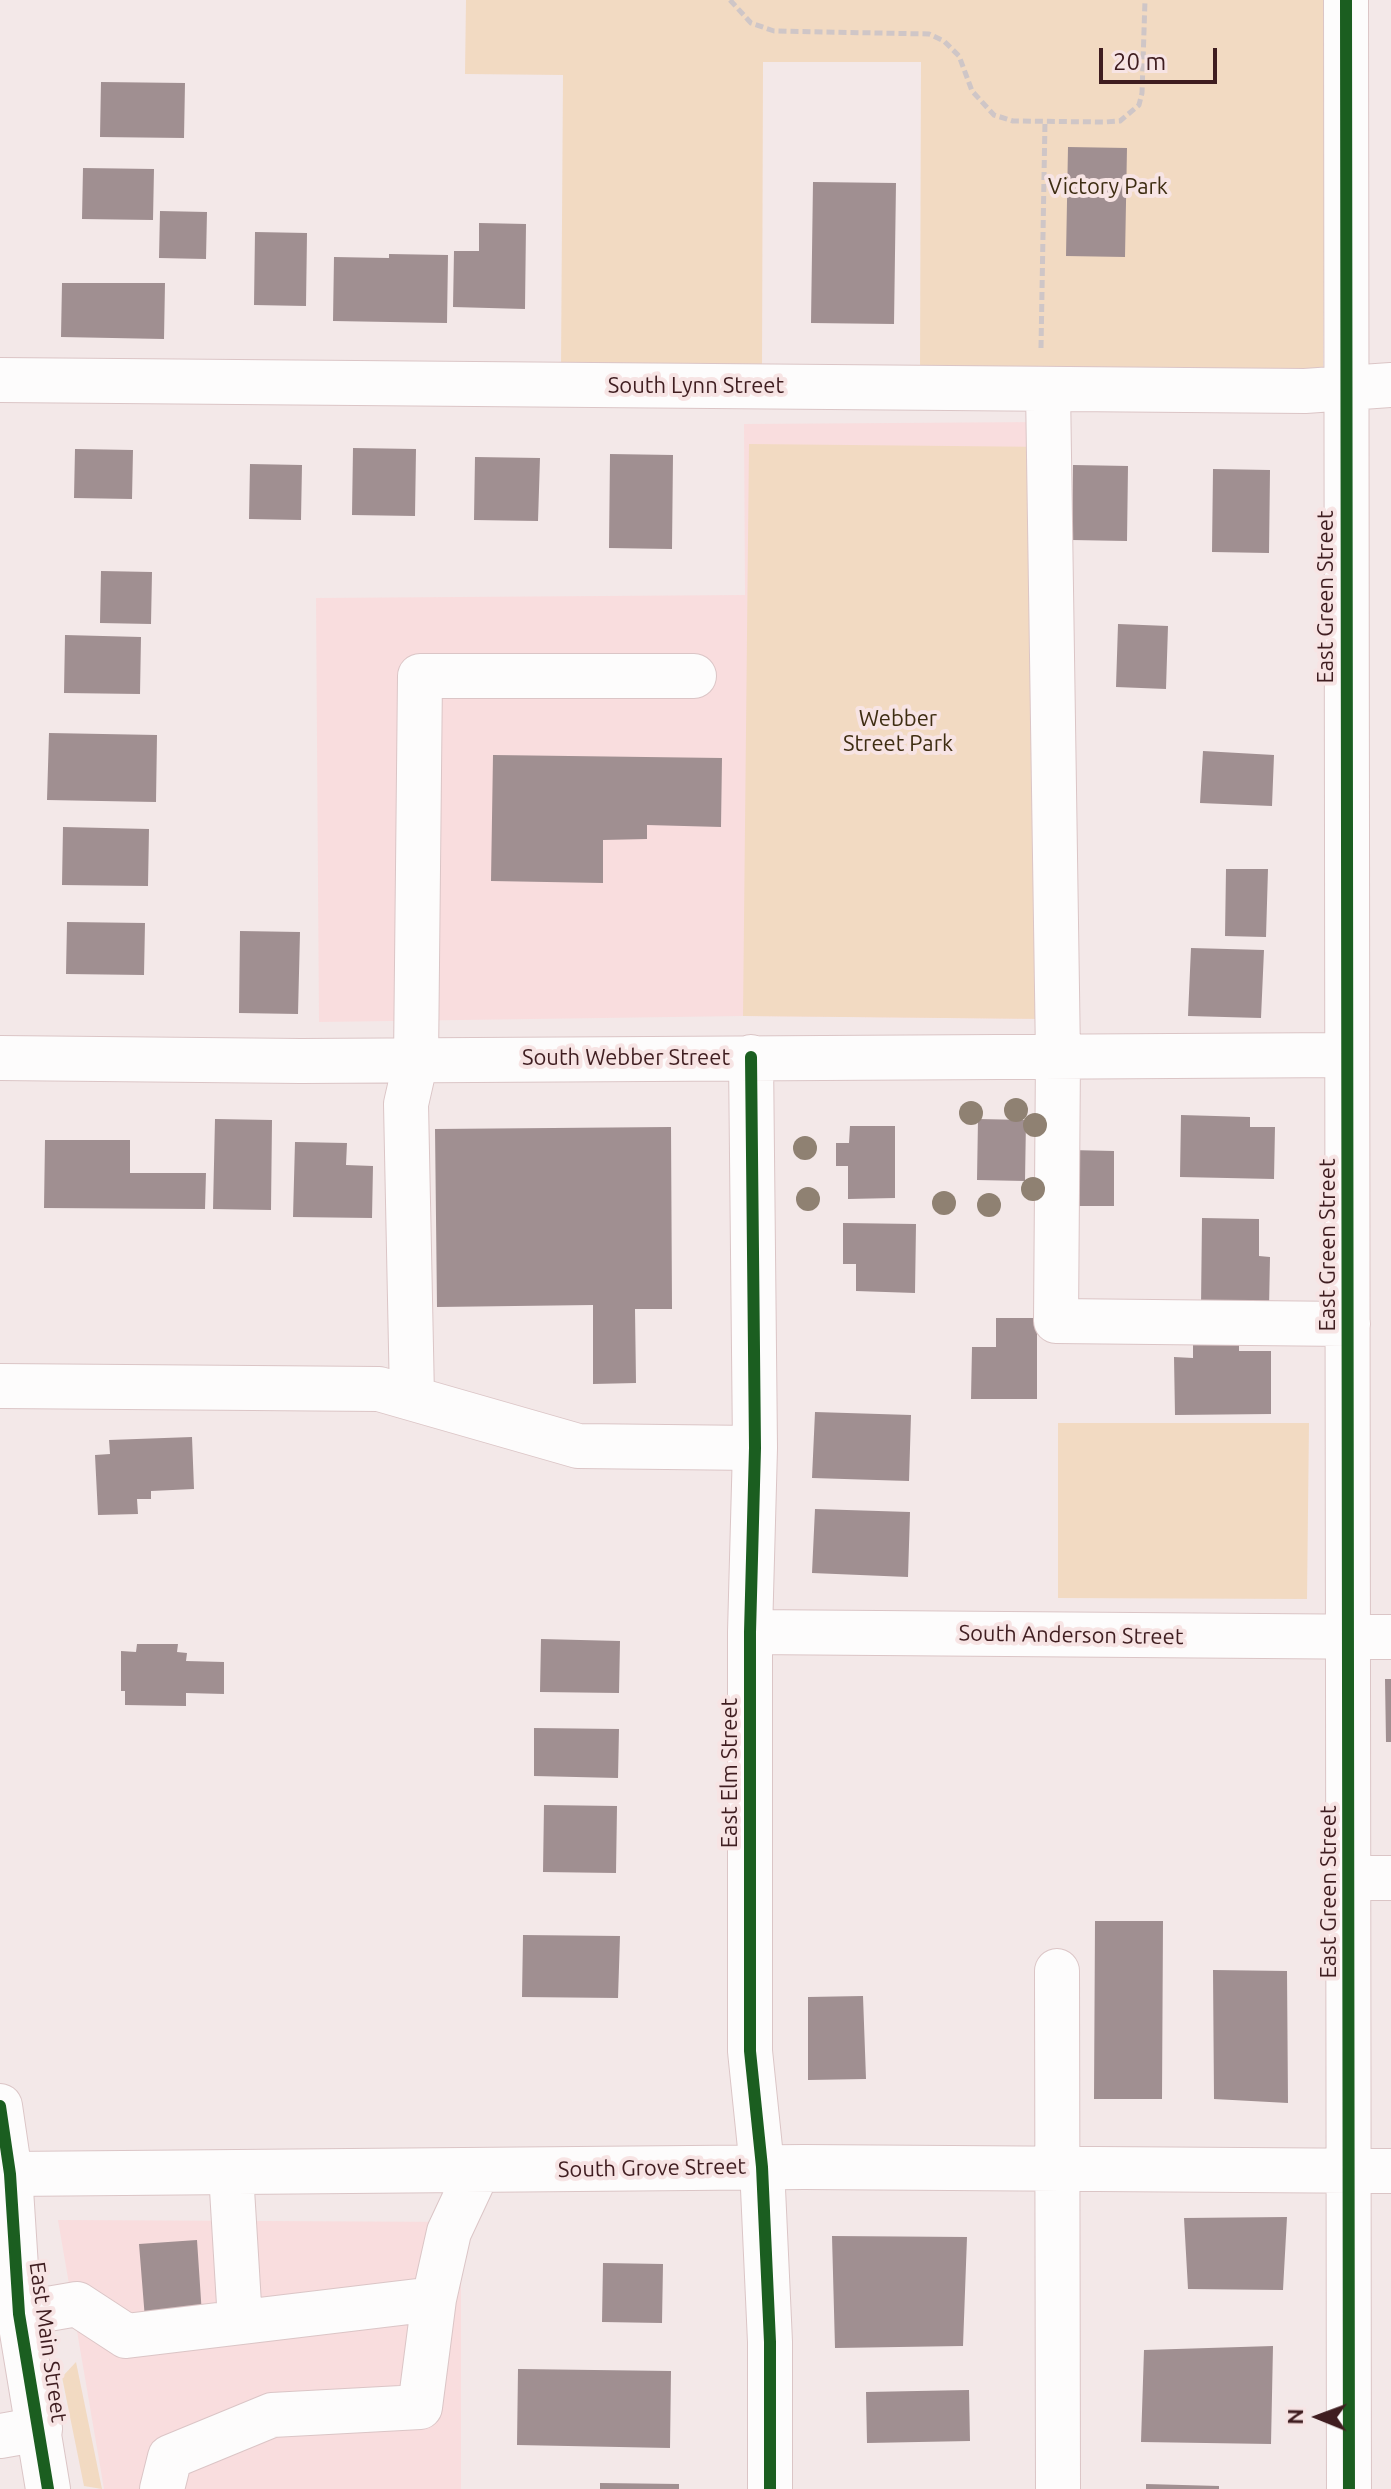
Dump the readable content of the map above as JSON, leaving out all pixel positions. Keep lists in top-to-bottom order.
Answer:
{
  "streets": {
    "street": [
      "South Lynn Street",
      "East Green Street",
      "South Webber Street",
      "South Anderson Street",
      "East Elm Street",
      "South Grove Street",
      "East Main Street"
    ]
  },
  "crossings": [
    ["South Lynn Street", "East Green Street"],
    ["East Green Street", "South Webber Street"],
    ["East Green Street", "South Anderson Street"],
    ["East Green Street", "South Grove Street"],
    ["South Webber Street", "East Elm Street"],
    ["South Anderson Street", "East Elm Street"],
    ["East Elm Street", "South Grove Street"],
    ["South Grove Street", "East Main Street"]
  ],
  "parks": ["Victory Park", "Webber Street Park"],
  "scale_bar": "20 m",
  "north": "left"
}
